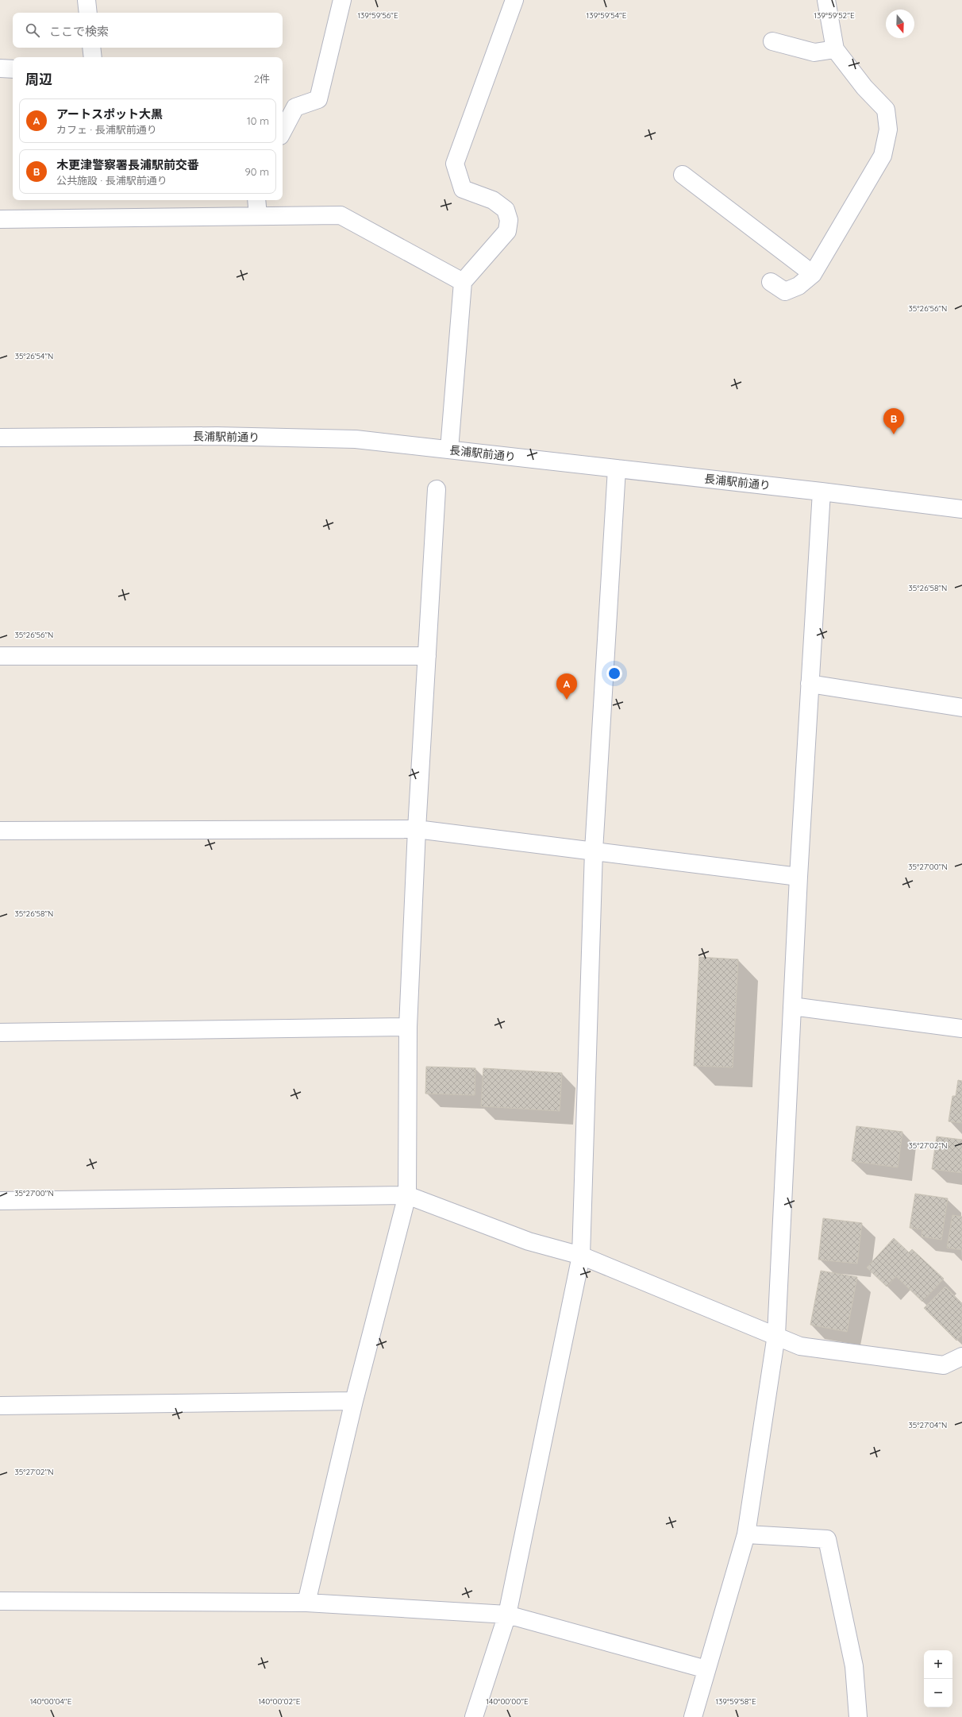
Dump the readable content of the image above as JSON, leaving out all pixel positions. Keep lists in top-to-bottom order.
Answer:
{
  "streets": {
    "street": ["長浦駅前通り"]
  },
  "north": "bottom",
  "page": {
    "search": "ここで検索",
    "heading": ["周辺", "2件"],
    "list": [
      {
        "mark": "A",
        "name": "アートスポット大黒",
        "note": "カフェ · 長浦駅前通り",
        "value": "10 m"
      },
      {
        "mark": "B",
        "name": "木更津警察署長浦駅前交番",
        "note": "公共施設 · 長浦駅前通り",
        "value": "90 m"
      }
    ],
    "pins": ["B", "A"],
    "map_buttons": ["+", "−"]
  },
  "coordinates": [
    "139°59'56\"E",
    "139°59'54\"E",
    "139°59'52\"E",
    "35°26'56\"N",
    "35°26'54\"N",
    "35°26'58\"N",
    "35°27'00\"N",
    "35°27'02\"N",
    "35°27'04\"N",
    "140°00'04\"E",
    "140°00'02\"E",
    "140°00'00\"E",
    "139°59'58\"E"
  ]
}
